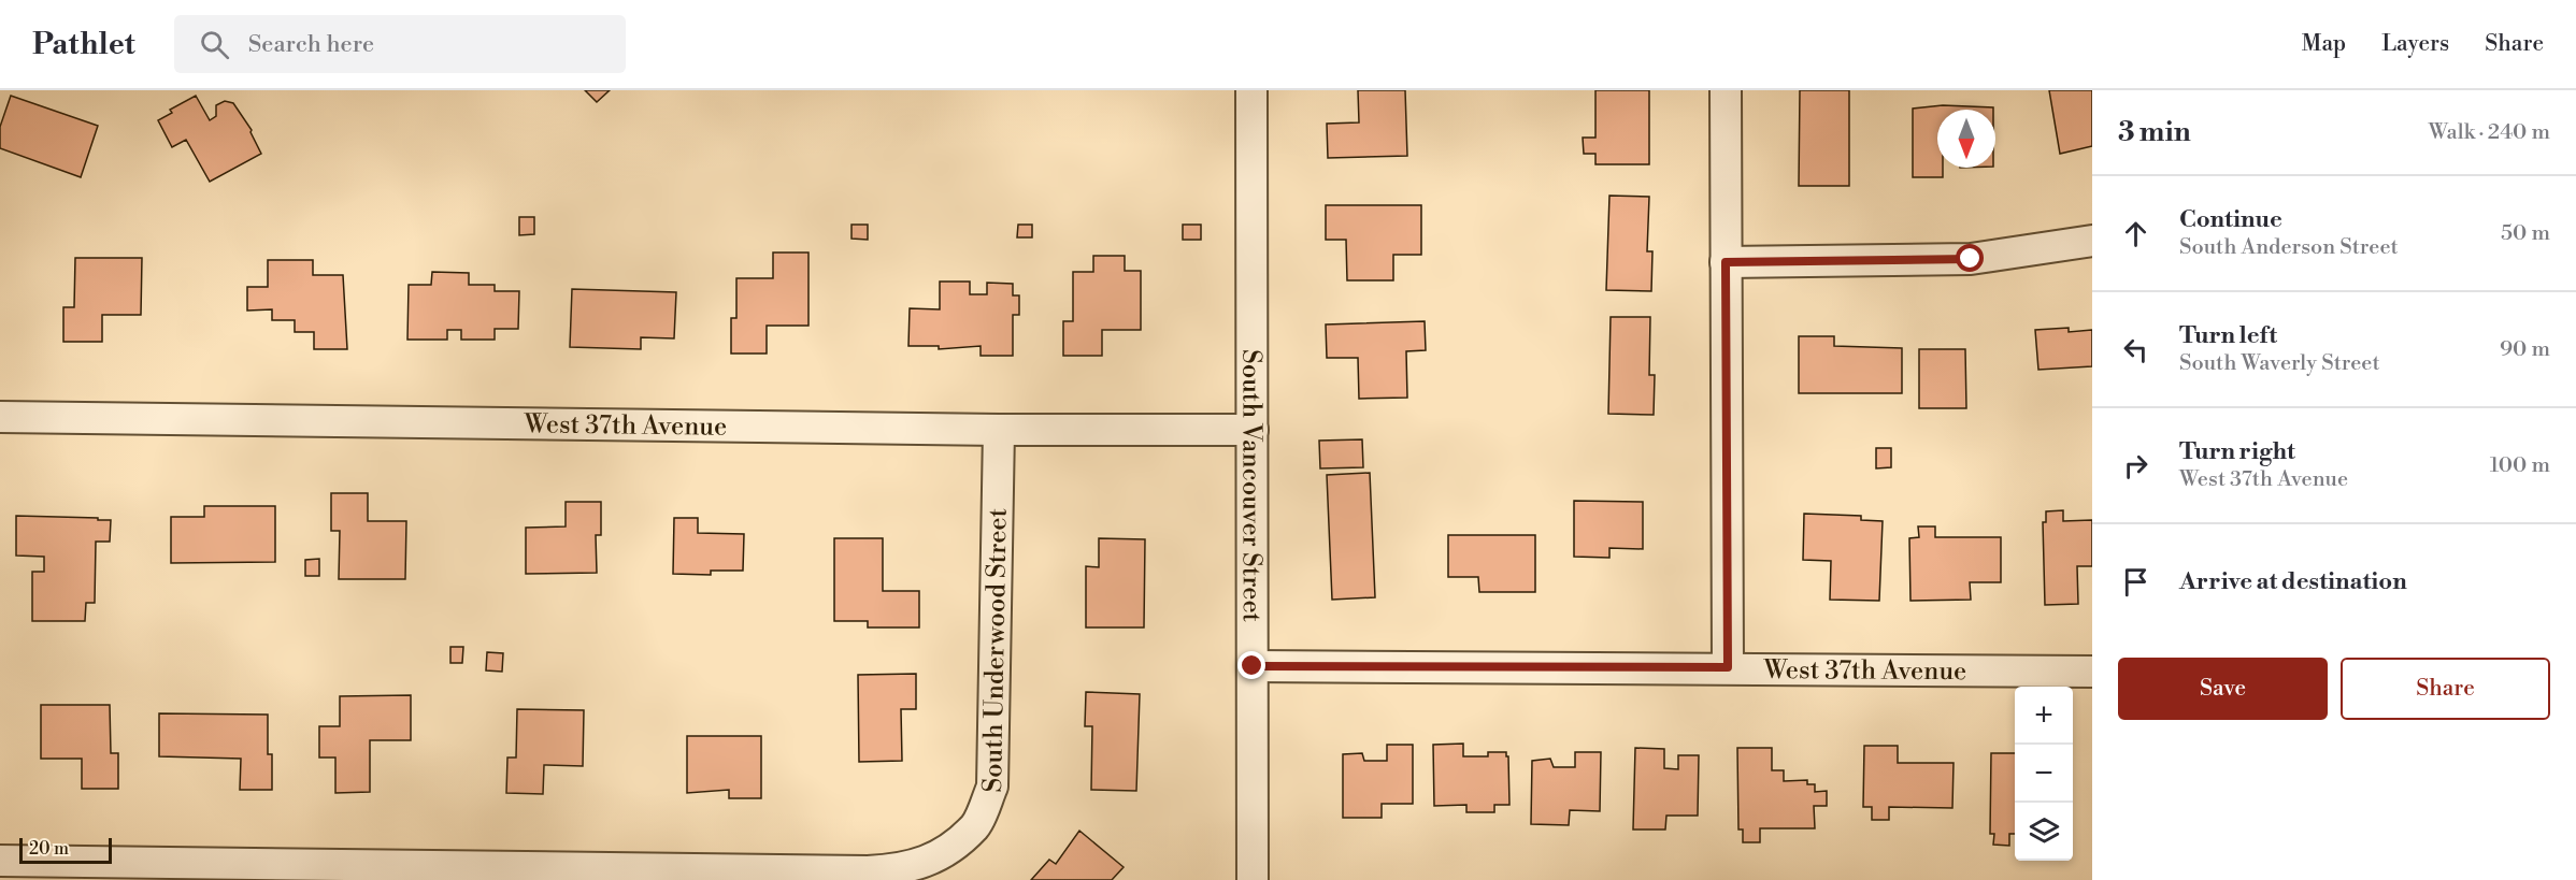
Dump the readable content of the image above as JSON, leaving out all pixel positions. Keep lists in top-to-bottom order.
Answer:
{
  "streets": {
    "street": ["West 37th Avenue", "South Vancouver Street", "South Underwood Street"]
  },
  "crossings": [
    ["West 37th Avenue", "South Vancouver Street"],
    ["West 37th Avenue", "South Underwood Street"]
  ],
  "scale_bar": "20 m",
  "north": "bottom",
  "page": {
    "header": "Pathlet",
    "search": "Search here",
    "nav": ["Map", "Layers", "Share"],
    "heading": ["3 min", "Walk · 240 m"],
    "list": [
      ["Continue", "South Anderson Street", "50 m"],
      ["Turn left", "South Waverly Street", "90 m"],
      ["Turn right", "West 37th Avenue", "100 m"],
      "Arrive at destination"
    ],
    "buttons": ["Save", "Share"],
    "map_buttons": ["+", "−"],
    "scale": "20 m"
  }
}
